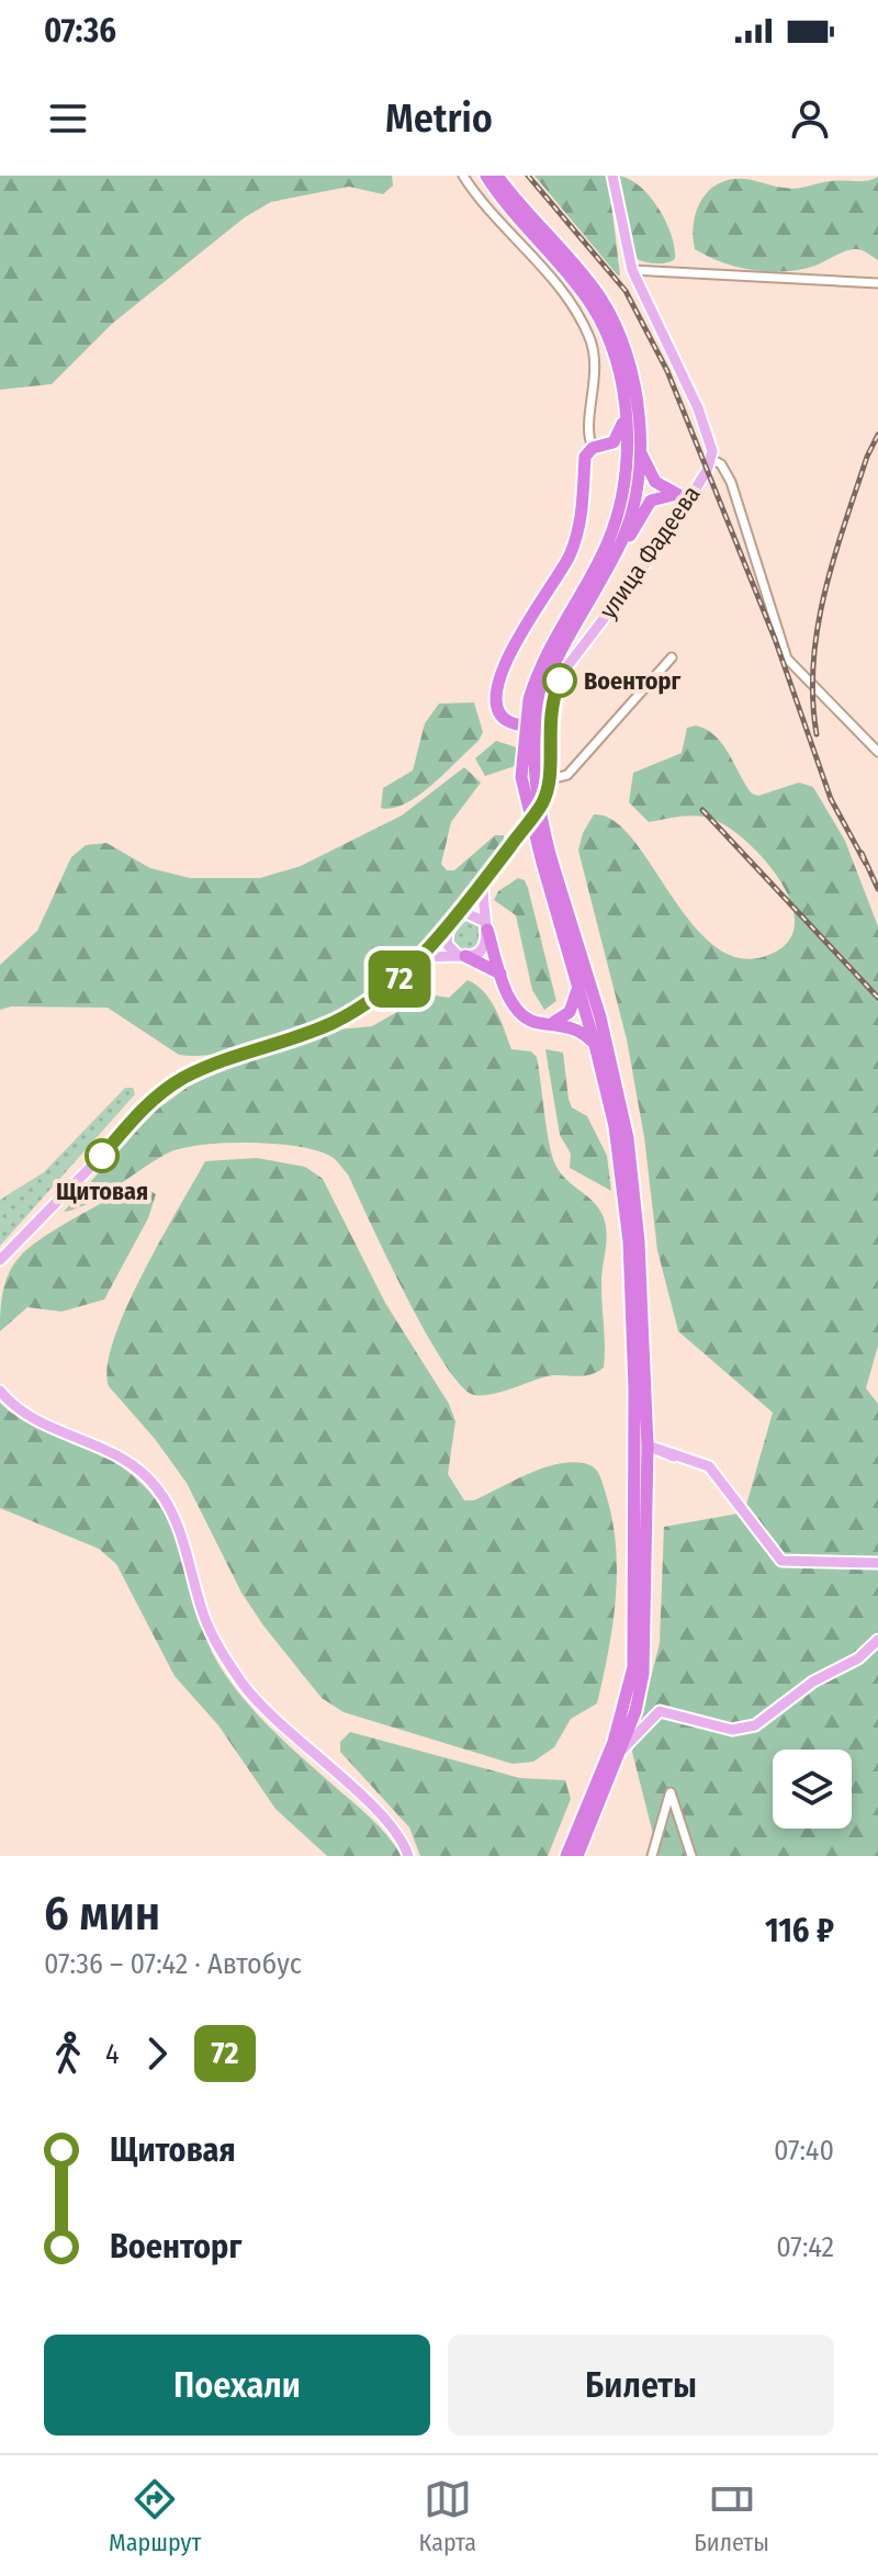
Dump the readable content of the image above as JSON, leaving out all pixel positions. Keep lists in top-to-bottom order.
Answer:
{
  "streets": {
    "main road": ["улица Фадеева"]
  },
  "places": ["Военторг", "Щитовая"],
  "lines": ["bus line 72"],
  "page": {
    "status": "07:36",
    "header": "Metrio",
    "on_map": "72",
    "heading": ["6 мин", "07:36 – 07:42 · Автобус", "116 ₽"],
    "legs": ["4", "72"],
    "list": [
      {
        "name": "Щитовая",
        "value": "07:40"
      },
      {
        "name": "Военторг",
        "value": "07:42"
      }
    ],
    "buttons": ["Поехали", "Билеты"],
    "tabs": ["Маршрут", "Карта", "Билеты"]
  }
}
